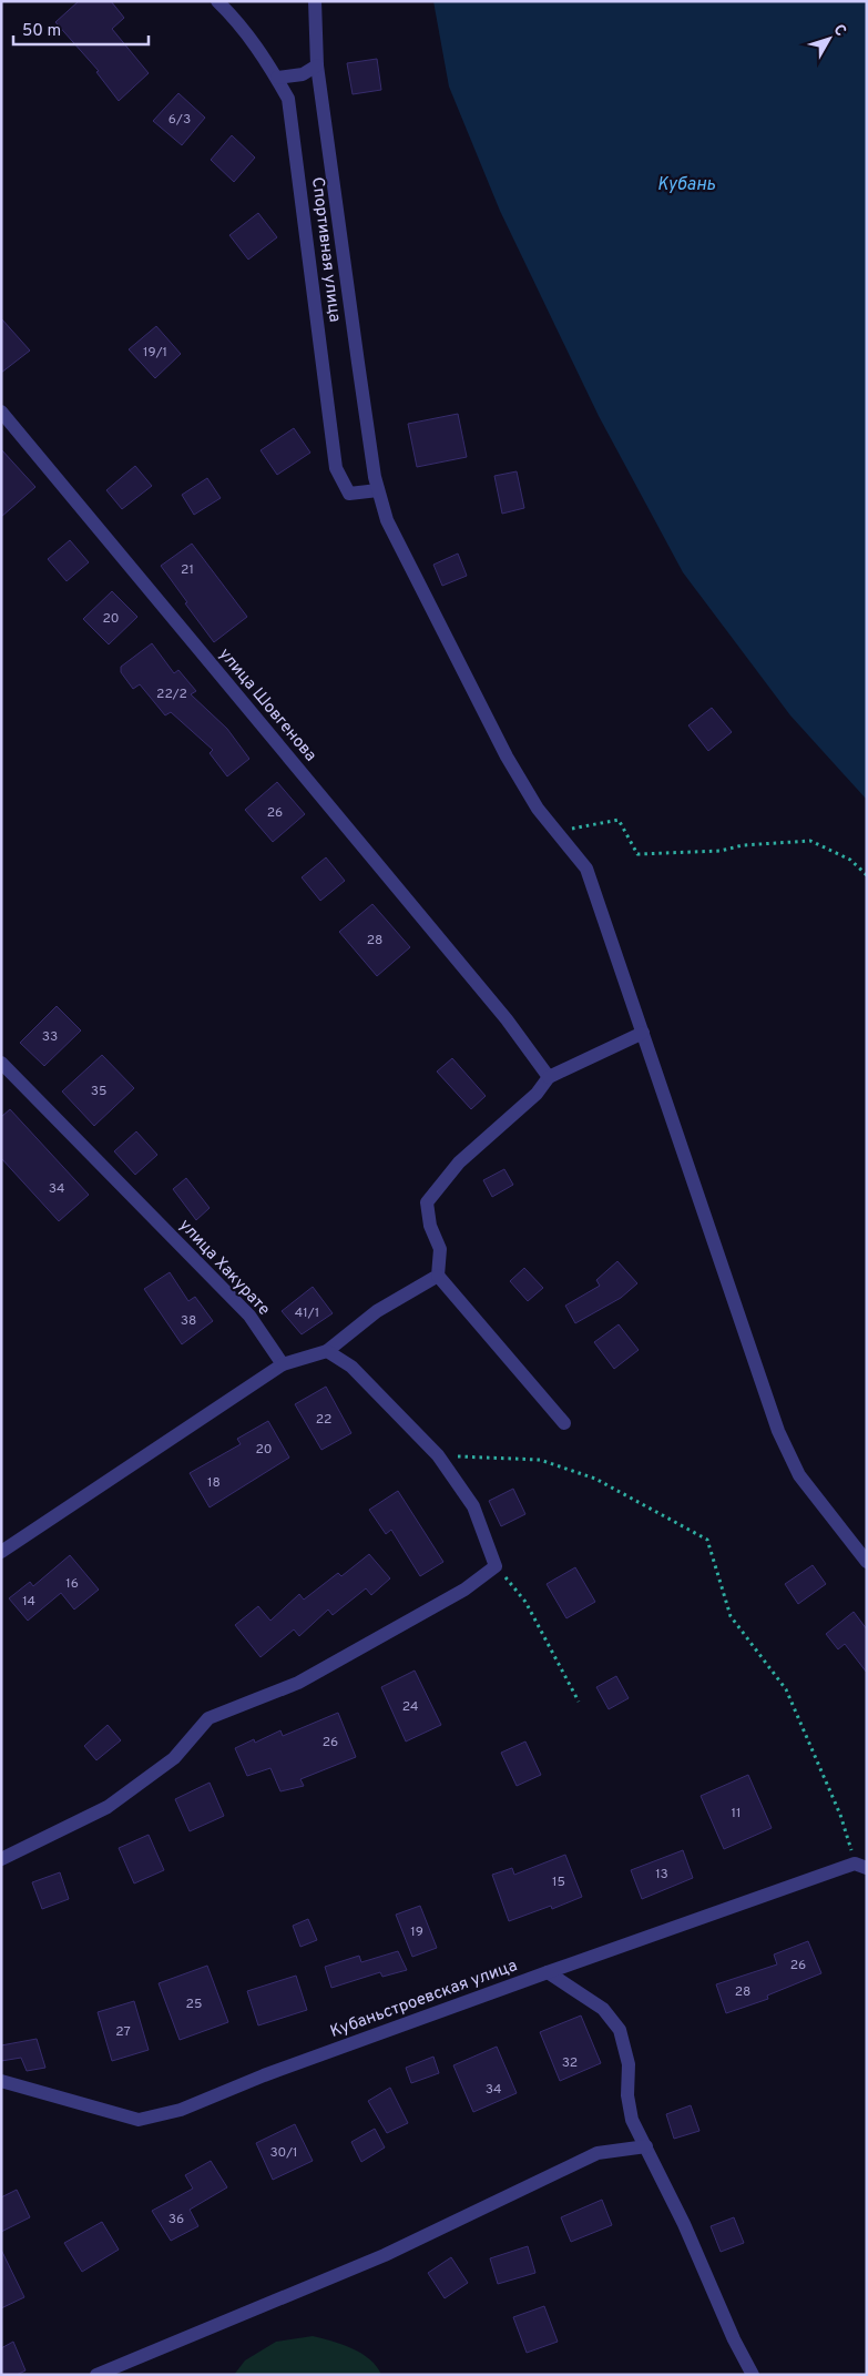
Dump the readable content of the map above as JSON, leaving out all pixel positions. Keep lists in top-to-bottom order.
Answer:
{
  "streets": {
    "street": [
      "Спортивная улица",
      "улица Шовгенова",
      "улица Хакурате",
      "Кубаньстроевская улица"
    ]
  },
  "water": ["Кубань"],
  "house_numbers": [
    "6/3",
    "19/1",
    "21",
    "20",
    "22/2",
    "26",
    "28",
    "33",
    "35",
    "34",
    "41/1",
    "38",
    "22",
    "20",
    "18",
    "16",
    "14",
    "24",
    "26",
    "11",
    "13",
    "15",
    "19",
    "26",
    "28",
    "25",
    "27",
    "32",
    "34",
    "30/1",
    "36"
  ],
  "scale_bar": "50 m",
  "north": "top right"
}
